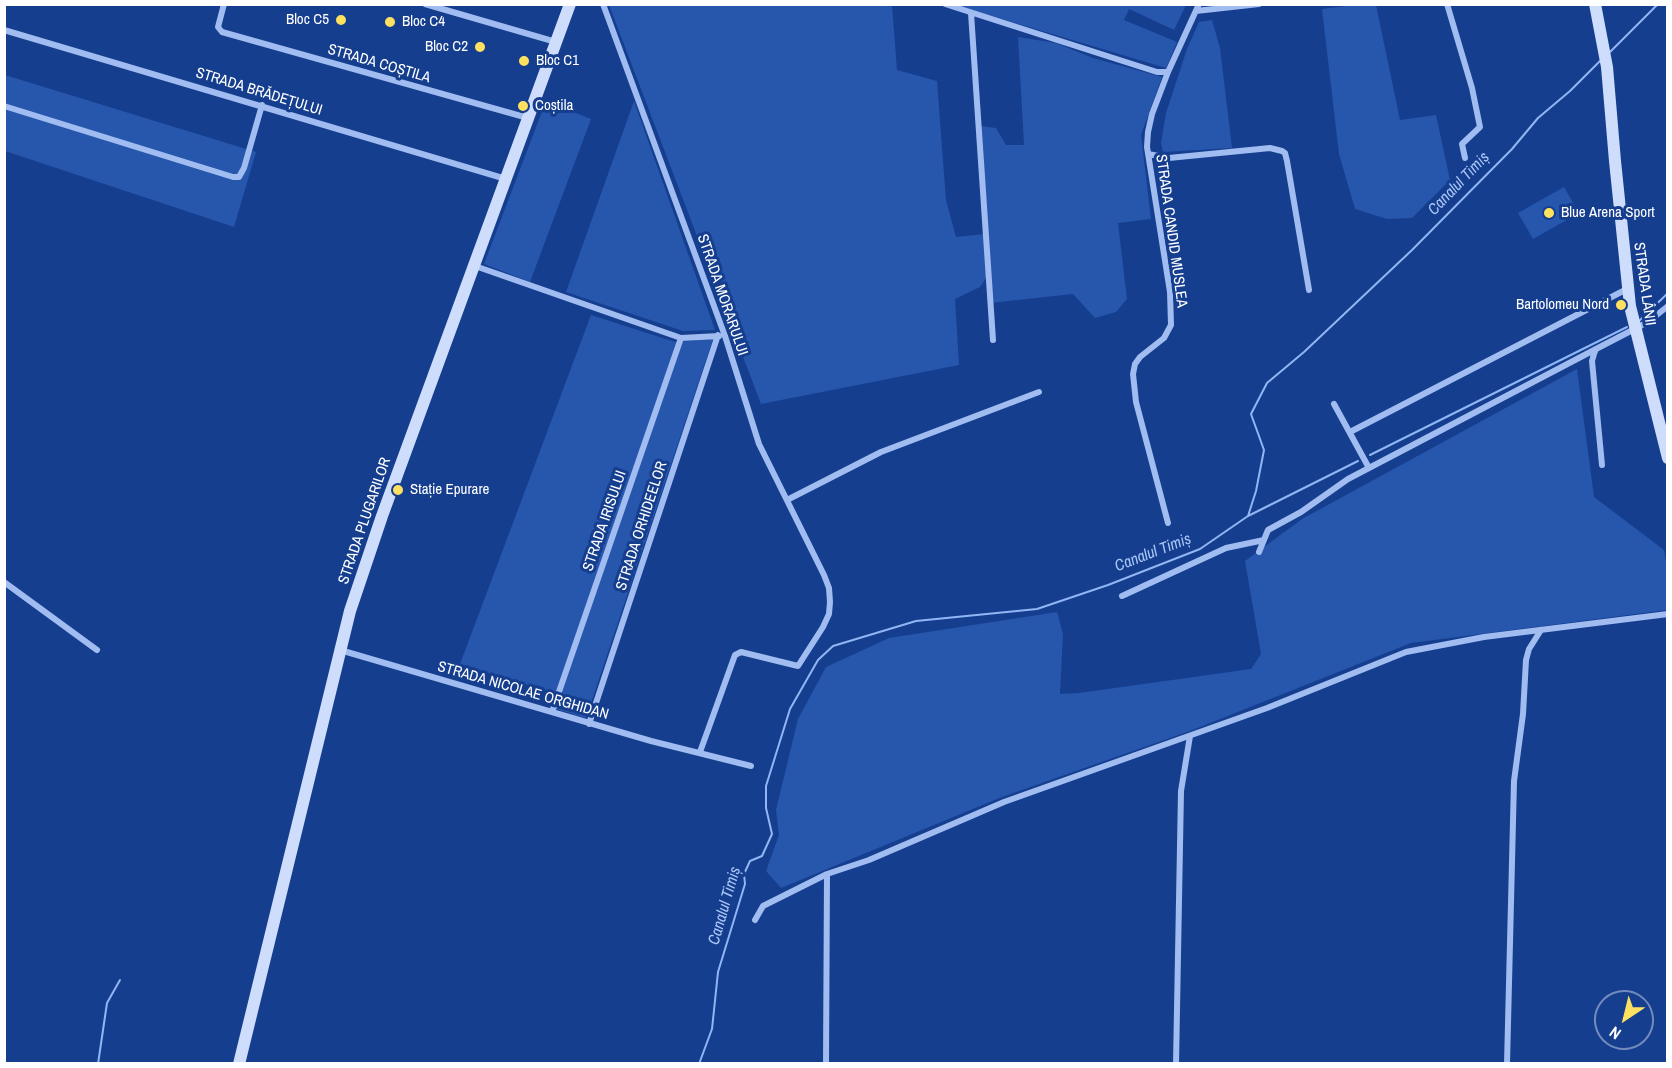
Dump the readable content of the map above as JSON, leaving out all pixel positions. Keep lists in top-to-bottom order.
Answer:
{
  "streets": {
    "street": [
      "STRADA COȘTILA",
      "STRADA BRĂDEȚULUI",
      "STRADA CANDID MUSLEA",
      "STRADA LÂNII",
      "STRADA MORARULUI",
      "STRADA PLUGARILOR",
      "STRADA IRISULUI",
      "STRADA ORHIDEELOR",
      "STRADA NICOLAE ORGHIDAN"
    ]
  },
  "crossings": [
    ["STRADA COȘTILA", "STRADA PLUGARILOR"],
    ["STRADA BRĂDEȚULUI", "STRADA PLUGARILOR"],
    ["STRADA MORARULUI", "STRADA ORHIDEELOR"],
    ["STRADA MORARULUI", "STRADA NICOLAE ORGHIDAN"],
    ["STRADA PLUGARILOR", "STRADA NICOLAE ORGHIDAN"],
    ["STRADA IRISULUI", "STRADA NICOLAE ORGHIDAN"],
    ["STRADA ORHIDEELOR", "STRADA NICOLAE ORGHIDAN"]
  ],
  "water": ["Canalul Timiș"],
  "places": [
    "Bloc C5",
    "Bloc C4",
    "Bloc C2",
    "Bloc C1",
    "Coștila",
    "Blue Arena Sport",
    "Bartolomeu Nord",
    "Stație Epurare"
  ],
  "north": "bottom left"
}
